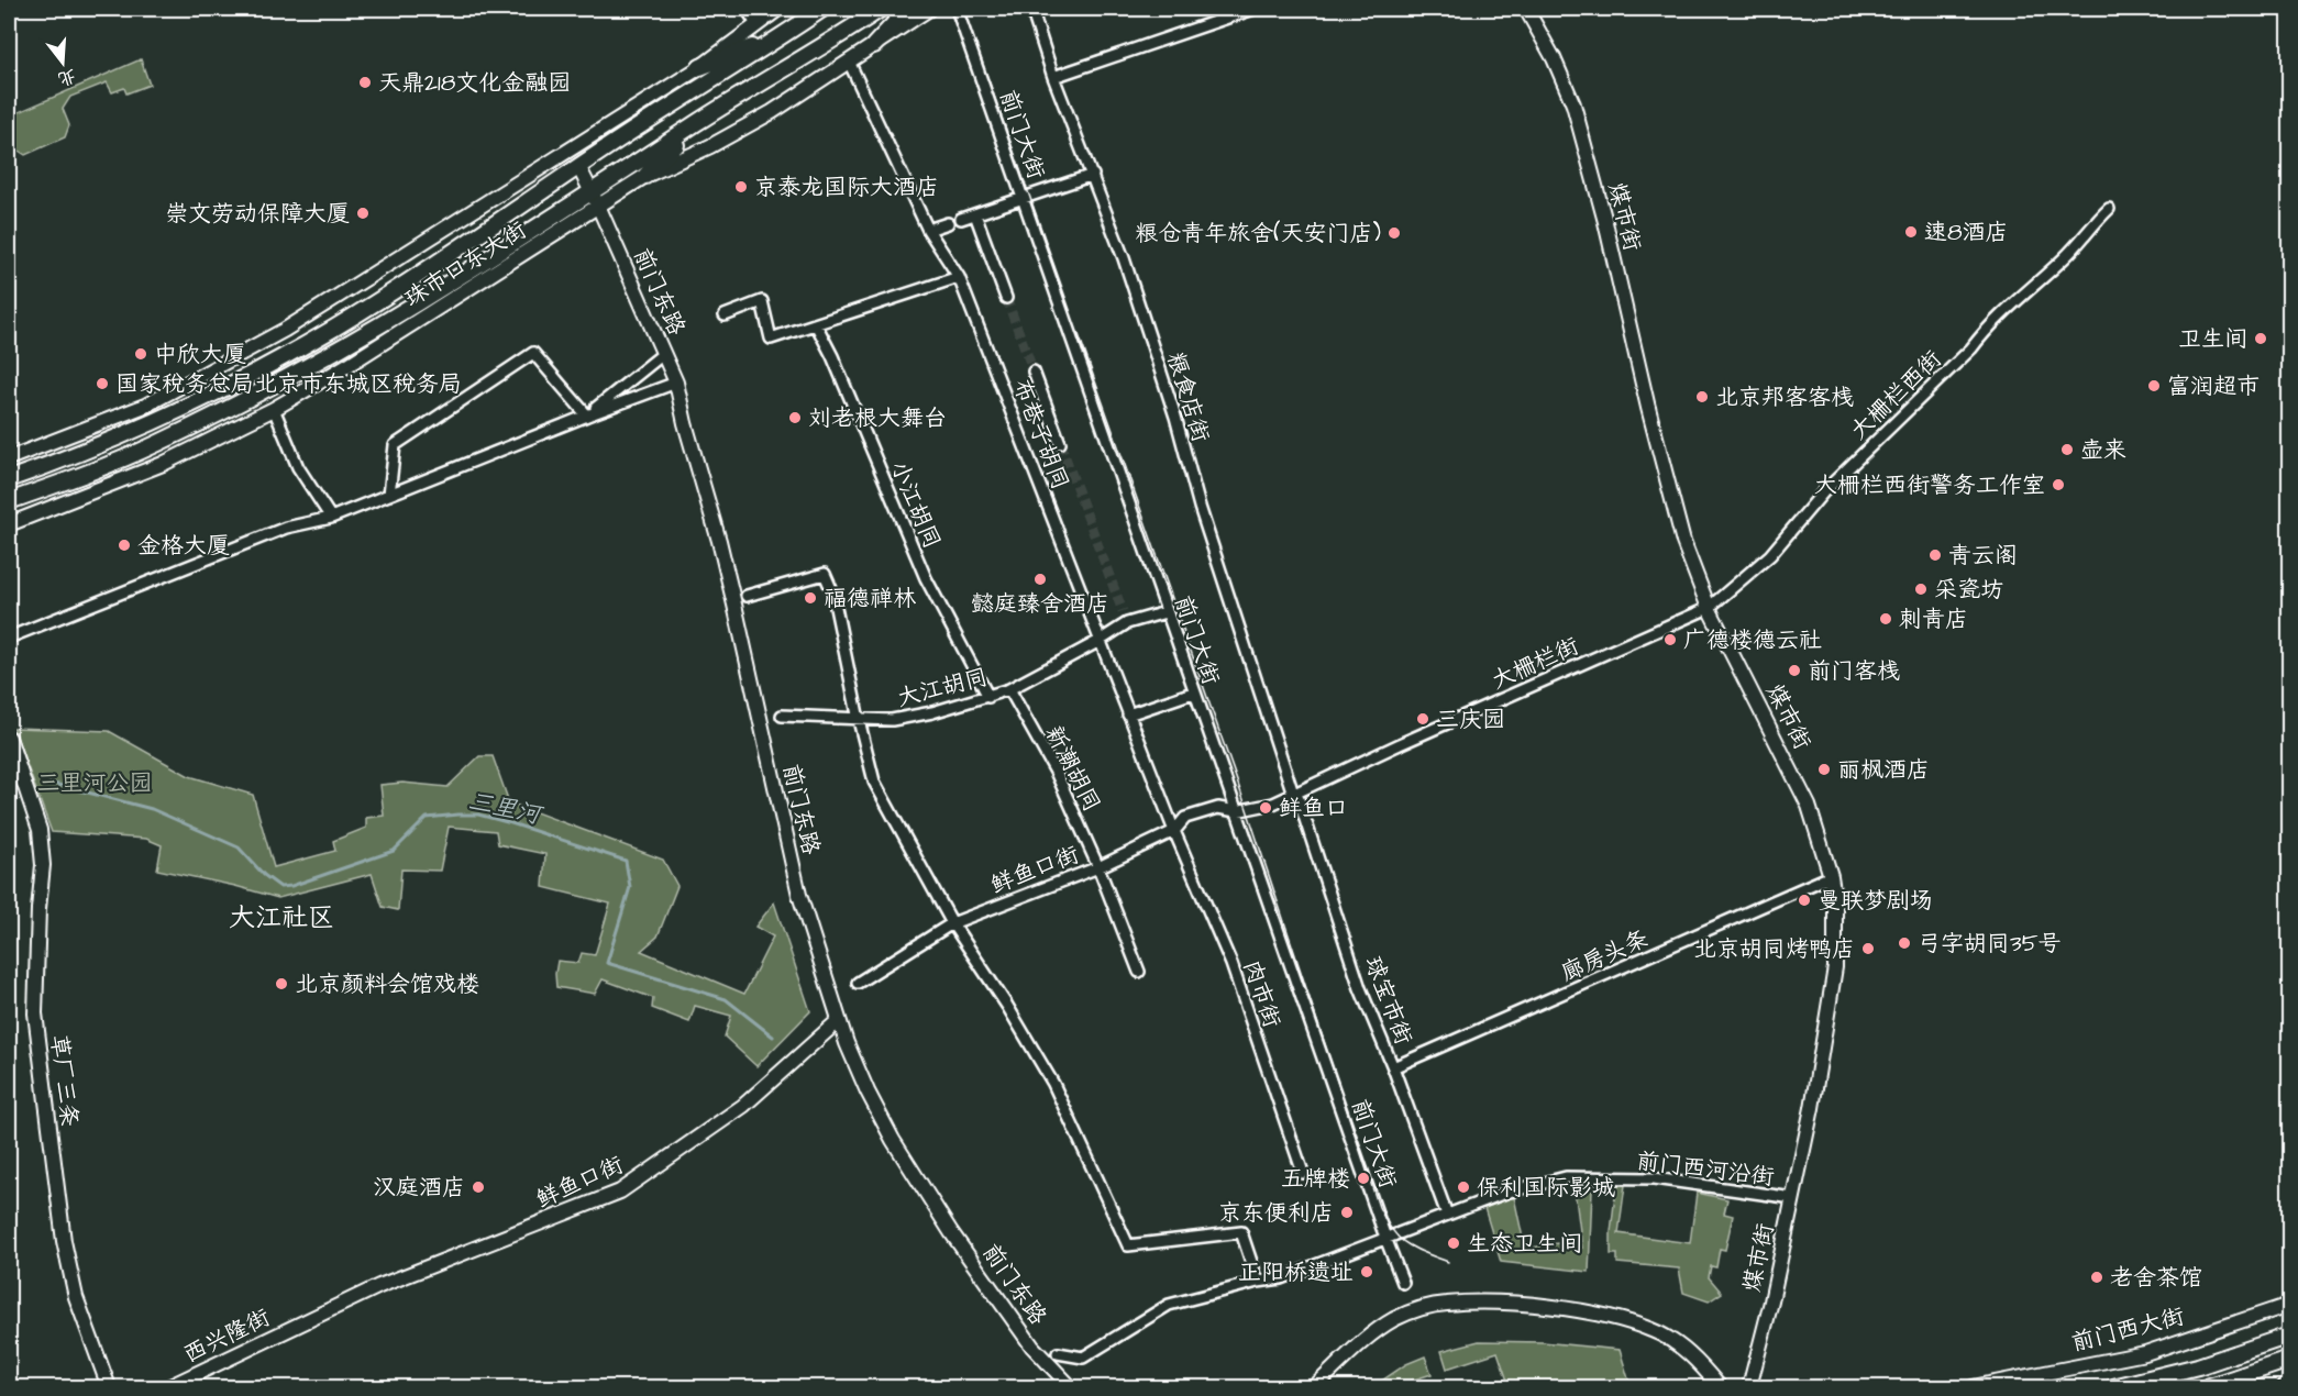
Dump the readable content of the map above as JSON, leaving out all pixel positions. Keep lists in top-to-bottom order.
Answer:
{
  "streets": {
    "main road": ["珠市口东大街"],
    "street": [
      "前门大街",
      "煤市街",
      "前门东路",
      "大栅栏西街",
      "粮食店街",
      "布巷子胡同",
      "小江胡同",
      "大栅栏街",
      "大江胡同",
      "新潮胡同",
      "鲜鱼口街",
      "廊房头条",
      "肉市街",
      "球宝市街",
      "草厂三条",
      "前门西河沿街",
      "前门西大街",
      "西兴隆街"
    ]
  },
  "crossings": [
    ["前门大街", "大栅栏街"],
    ["前门大街", "大江胡同"],
    ["前门大街", "鲜鱼口街"],
    ["前门大街", "前门西河沿街"],
    ["煤市街", "大栅栏西街"],
    ["煤市街", "大栅栏街"],
    ["煤市街", "廊房头条"],
    ["煤市街", "前门西河沿街"],
    ["珠市口东大街", "前门东路"],
    ["珠市口东大街", "布巷子胡同"],
    ["前门东路", "鲜鱼口街"],
    ["大栅栏西街", "大栅栏街"],
    ["粮食店街", "大栅栏街"],
    ["粮食店街", "球宝市街"],
    ["布巷子胡同", "大江胡同"],
    ["布巷子胡同", "鲜鱼口街"],
    ["布巷子胡同", "肉市街"],
    ["小江胡同", "大江胡同"],
    ["大栅栏街", "鲜鱼口街"],
    ["大栅栏街", "球宝市街"],
    ["大江胡同", "新潮胡同"],
    ["新潮胡同", "鲜鱼口街"],
    ["鲜鱼口街", "肉市街"],
    ["鲜鱼口街", "西兴隆街"],
    ["廊房头条", "球宝市街"],
    ["球宝市街", "前门西河沿街"]
  ],
  "districts": ["大江社区"],
  "water": ["三里河"],
  "parks": ["三里河公园"],
  "places": [
    "天鼎218文化金融园",
    "京泰龙国际大酒店",
    "崇文劳动保障大厦",
    "速8酒店",
    "粮仓青年旅舍(天安门店)",
    "卫生间",
    "中欣大厦",
    "国家税务总局北京市东城区税务局",
    "富润超市",
    "北京邦客客栈",
    "刘老根大舞台",
    "壶来",
    "大栅栏西街警务工作室",
    "金格大厦",
    "青云阁",
    "懿庭臻舍酒店",
    "采瓷坊",
    "福德禅林",
    "刺青店",
    "广德楼德云社",
    "前门客栈",
    "三庆园",
    "丽枫酒店",
    "鲜鱼口",
    "曼联梦剧场",
    "弓字胡同35号",
    "北京胡同烤鸭店",
    "北京颜料会馆戏楼",
    "五牌楼",
    "汉庭酒店",
    "保利国际影城",
    "京东便利店",
    "生态卫生间",
    "正阳桥遗址",
    "老舍茶馆"
  ],
  "north": "bottom"
}
